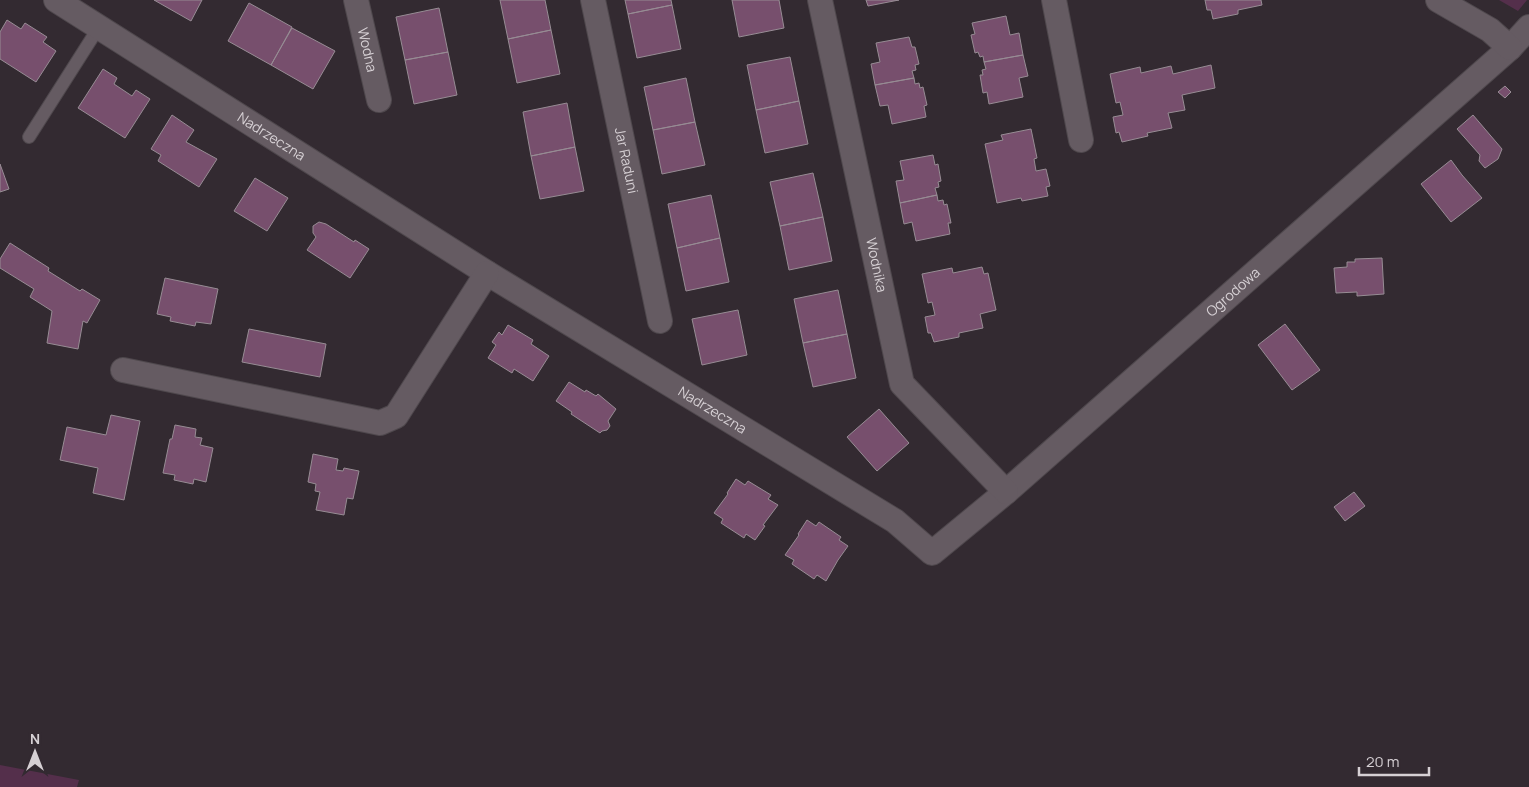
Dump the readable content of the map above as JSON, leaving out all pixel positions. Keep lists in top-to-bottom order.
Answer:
{
  "streets": {
    "street": [
      "Wodna",
      "Nadrzeczna",
      "Jar Raduni",
      "Wodnika",
      "Ogrodowa"
    ]
  },
  "crossings": [
    ["Nadrzeczna", "Ogrodowa"],
    ["Wodnika", "Ogrodowa"]
  ],
  "scale_bar": "20 m",
  "north": "top"
}
